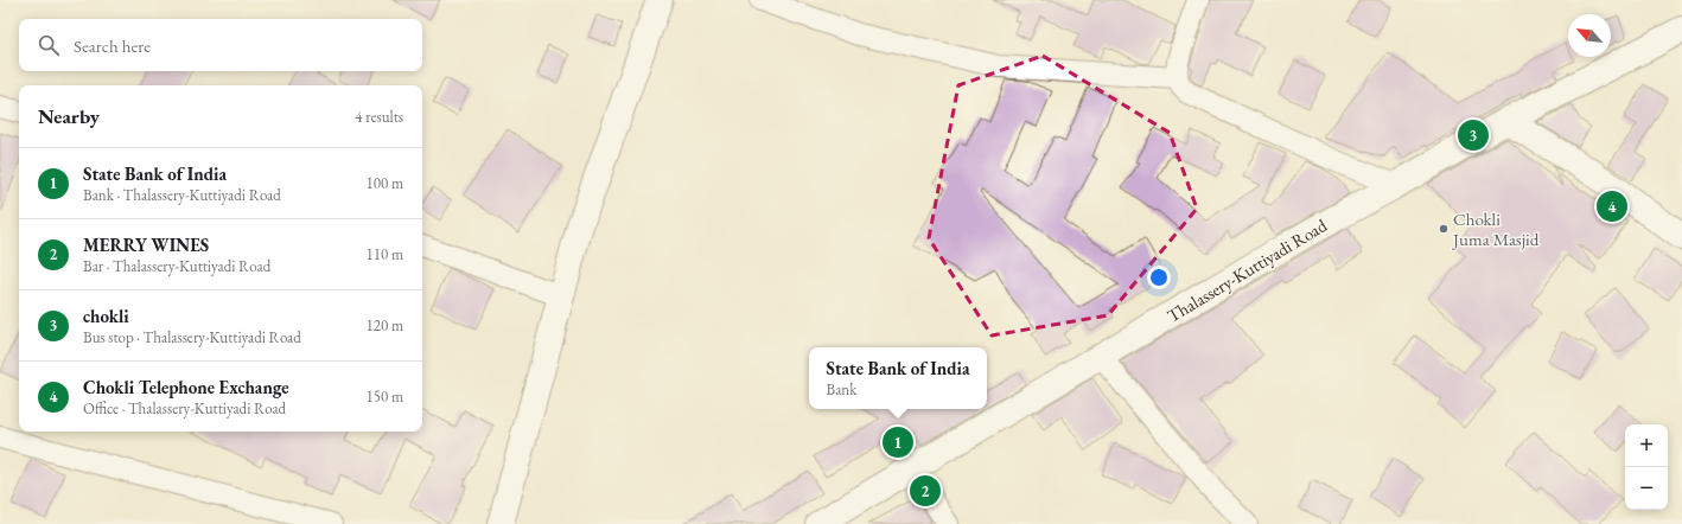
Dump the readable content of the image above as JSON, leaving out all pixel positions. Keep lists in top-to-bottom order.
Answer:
{
  "streets": {
    "main road": ["Thalassery-Kuttiyadi Road"]
  },
  "places": ["Chokli Juma Masjid"],
  "north": "top left",
  "page": {
    "search": "Search here",
    "heading": ["Nearby", "4 results"],
    "pins": [
      "3",
      "4",
      "1",
      "2"
    ],
    "list": [
      {
        "mark": "1",
        "name": "State Bank of India",
        "note": "Bank · Thalassery-Kuttiyadi Road",
        "value": "100 m"
      },
      {
        "mark": "2",
        "name": "MERRY WINES",
        "note": "Bar · Thalassery-Kuttiyadi Road",
        "value": "110 m"
      },
      {
        "mark": "3",
        "name": "chokli",
        "note": "Bus stop · Thalassery-Kuttiyadi Road",
        "value": "120 m"
      },
      {
        "mark": "4",
        "name": "Chokli Telephone Exchange",
        "note": "Office · Thalassery-Kuttiyadi Road",
        "value": "150 m"
      }
    ],
    "popup": ["State Bank of India", "Bank"],
    "map_buttons": ["+", "−"]
  }
}
